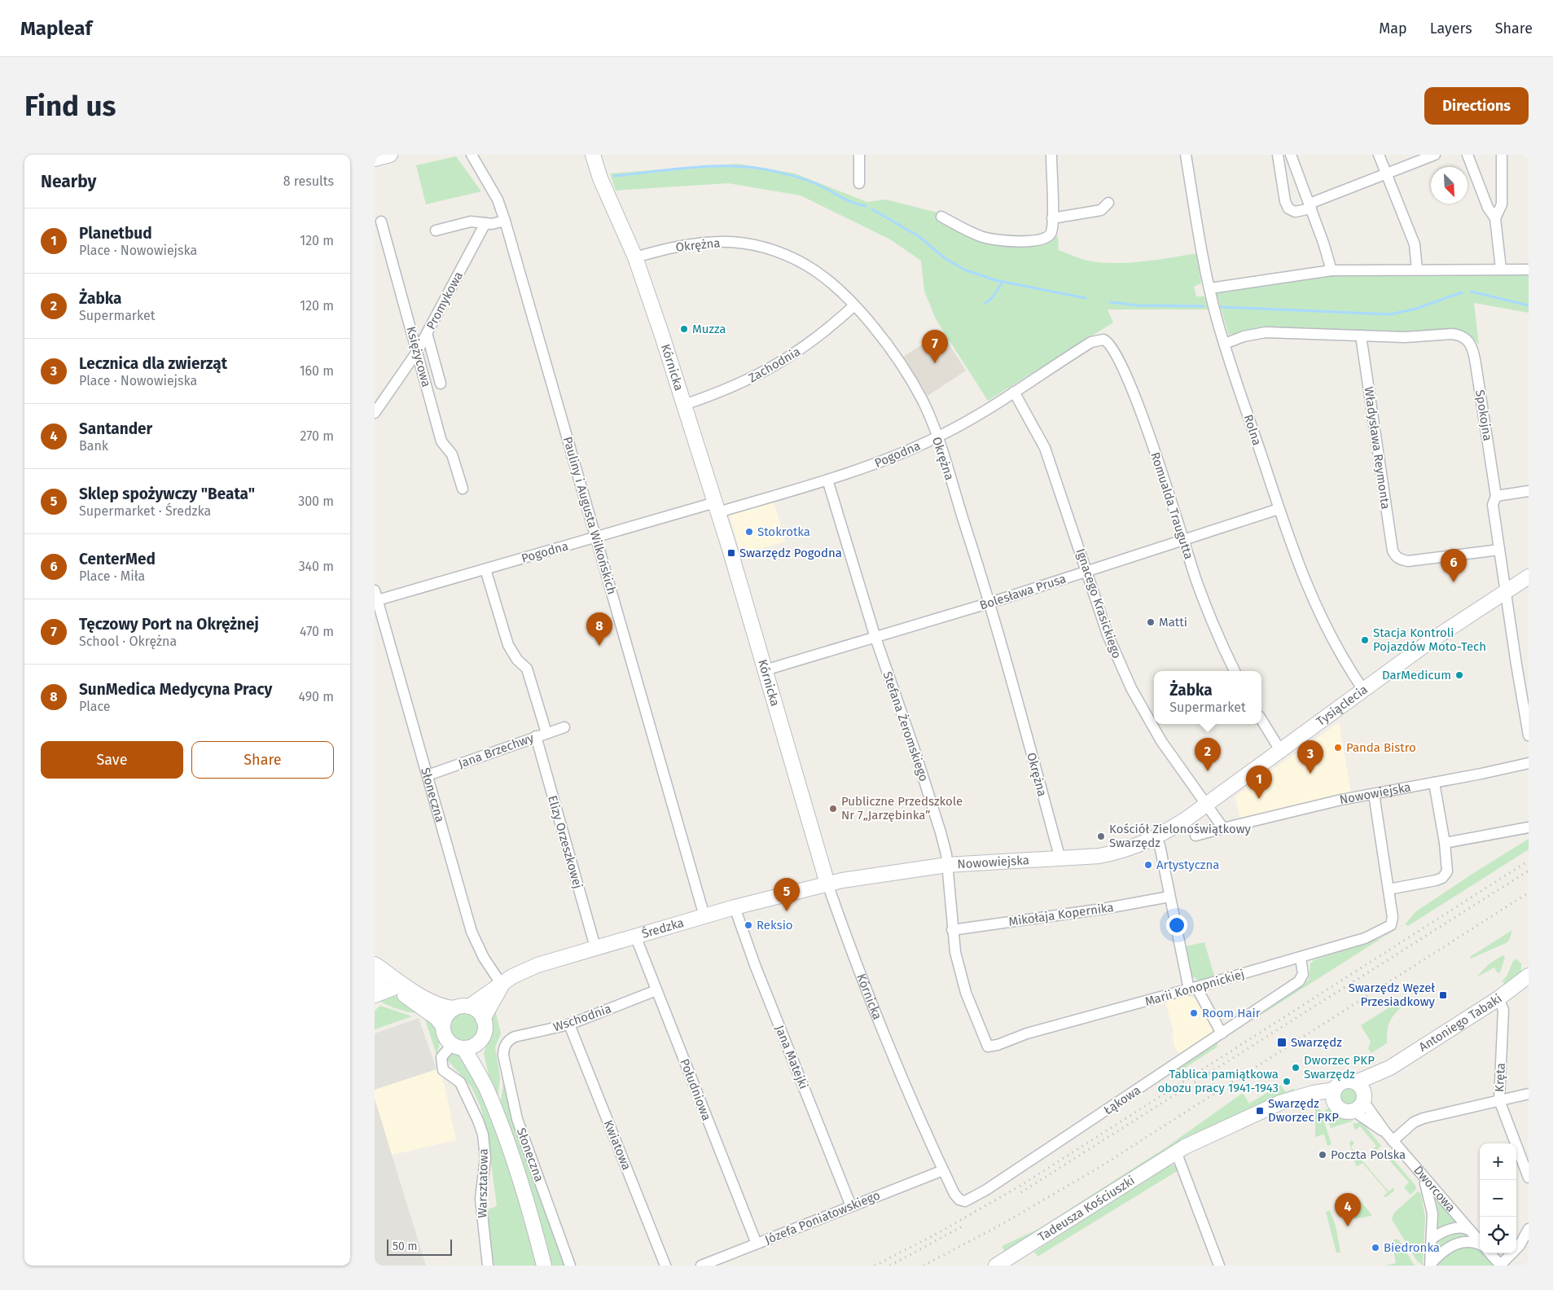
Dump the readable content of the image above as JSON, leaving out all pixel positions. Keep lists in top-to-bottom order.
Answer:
{
  "streets": {
    "street": [
      "Okrężna",
      "Promykowa",
      "Księżycowa",
      "Zachodnia",
      "Kórnicka",
      "Spokojna",
      "Rolna",
      "Władysława Reymonta",
      "Pogodna",
      "Romualda Traugutta",
      "Pauliny i Augusta Wilkońskich",
      "Bolesława Prusa",
      "Ignacego Krasickiego",
      "Tysiąclecia",
      "Stefana Żeromskiego",
      "Jana Brzechwy",
      "Nowowiejska",
      "Słoneczna",
      "Elizy Orzeszkowej",
      "Mikołaja Kopernika",
      "Średzka",
      "Marii Konopnickiej",
      "Wschodnia",
      "Antoniego Tabaki",
      "Jana Matejki",
      "Kręta",
      "Południowa",
      "Łąkowa",
      "Kwiatowa",
      "Warsztatowa",
      "Dworcowa",
      "Tadeusza Kościuszki",
      "Józefa Poniatowskiego"
    ]
  },
  "crossings": [
    ["Okrężna", "Zachodnia"],
    ["Okrężna", "Kórnicka"],
    ["Okrężna", "Pogodna"],
    ["Okrężna", "Bolesława Prusa"],
    ["Okrężna", "Nowowiejska"],
    ["Promykowa", "Księżycowa"],
    ["Zachodnia", "Kórnicka"],
    ["Kórnicka", "Pogodna"],
    ["Kórnicka", "Bolesława Prusa"],
    ["Kórnicka", "Nowowiejska"],
    ["Kórnicka", "Średzka"],
    ["Kórnicka", "Łąkowa"],
    ["Kórnicka", "Józefa Poniatowskiego"],
    ["Spokojna", "Rolna"],
    ["Spokojna", "Władysława Reymonta"],
    ["Spokojna", "Tysiąclecia"],
    ["Rolna", "Bolesława Prusa"],
    ["Rolna", "Tysiąclecia"],
    ["Pogodna", "Romualda Traugutta"],
    ["Pogodna", "Pauliny i Augusta Wilkońskich"],
    ["Pogodna", "Ignacego Krasickiego"],
    ["Pogodna", "Stefana Żeromskiego"],
    ["Pogodna", "Słoneczna"],
    ["Romualda Traugutta", "Bolesława Prusa"],
    ["Pauliny i Augusta Wilkońskich", "Średzka"],
    ["Bolesława Prusa", "Ignacego Krasickiego"],
    ["Bolesława Prusa", "Stefana Żeromskiego"],
    ["Ignacego Krasickiego", "Tysiąclecia"],
    ["Tysiąclecia", "Nowowiejska"],
    ["Stefana Żeromskiego", "Nowowiejska"],
    ["Stefana Żeromskiego", "Mikołaja Kopernika"],
    ["Stefana Żeromskiego", "Marii Konopnickiej"],
    ["Jana Brzechwy", "Słoneczna"],
    ["Jana Brzechwy", "Elizy Orzeszkowej"],
    ["Nowowiejska", "Średzka"],
    ["Słoneczna", "Średzka"],
    ["Słoneczna", "Wschodnia"],
    ["Słoneczna", "Warsztatowa"],
    ["Elizy Orzeszkowej", "Średzka"],
    ["Średzka", "Jana Matejki"],
    ["Średzka", "Południowa"],
    ["Średzka", "Warsztatowa"],
    ["Marii Konopnickiej", "Łąkowa"],
    ["Wschodnia", "Południowa"],
    ["Wschodnia", "Kwiatowa"],
    ["Antoniego Tabaki", "Kręta"],
    ["Antoniego Tabaki", "Dworcowa"],
    ["Jana Matejki", "Józefa Poniatowskiego"],
    ["Południowa", "Józefa Poniatowskiego"]
  ],
  "places": {
    "other": [
      "Muzza",
      "Stokrotka",
      "Matti",
      "Stacja Kontroli Pojazdów Moto-Tech",
      "DarMedicum",
      "Panda Bistro",
      "Publiczne Przedszkole Nr 7„Jarzębinka”",
      "Kościół Zielonoświątkowy Swarzędz",
      "Artystyczna",
      "Reksio",
      "Room Hair",
      "Dworzec PKP Swarzędz",
      "Tablica pamiątkowa obozu pracy 1941-1943",
      "Poczta Polska",
      "Biedronka"
    ],
    "transit": [
      "Swarzędz Pogodna",
      "Swarzędz Węzeł Przesiadkowy",
      "Swarzędz",
      "Swarzędz Dworzec PKP"
    ]
  },
  "scale_bar": "50 m",
  "north": "bottom right",
  "page": {
    "header": "Mapleaf",
    "nav": ["Map", "Layers", "Share"],
    "buttons": [
      "Directions",
      ["Save", "Share"]
    ],
    "title": "Find us",
    "heading": ["Nearby", "8 results"],
    "list": [
      {
        "mark": "1",
        "name": "Planetbud",
        "note": "Place · Nowowiejska",
        "value": "120 m"
      },
      {
        "mark": "2",
        "name": "Żabka",
        "note": "Supermarket",
        "value": "120 m"
      },
      {
        "mark": "3",
        "name": "Lecznica dla zwierząt",
        "note": "Place · Nowowiejska",
        "value": "160 m"
      },
      {
        "mark": "4",
        "name": "Santander",
        "note": "Bank",
        "value": "270 m"
      },
      {
        "mark": "5",
        "name": "Sklep spożywczy \"Beata\"",
        "note": "Supermarket · Średzka",
        "value": "300 m"
      },
      {
        "mark": "6",
        "name": "CenterMed",
        "note": "Place · Miła",
        "value": "340 m"
      },
      {
        "mark": "7",
        "name": "Tęczowy Port na Okrężnej",
        "note": "School · Okrężna",
        "value": "470 m"
      },
      {
        "mark": "8",
        "name": "SunMedica Medycyna Pracy",
        "note": "Place",
        "value": "490 m"
      }
    ],
    "pins": [
      "7",
      "6",
      "8",
      "2",
      "3",
      "1",
      "5",
      "4"
    ],
    "popup": ["Żabka", "Supermarket"],
    "map_buttons": ["+", "−"],
    "scale": "50 m"
  }
}
